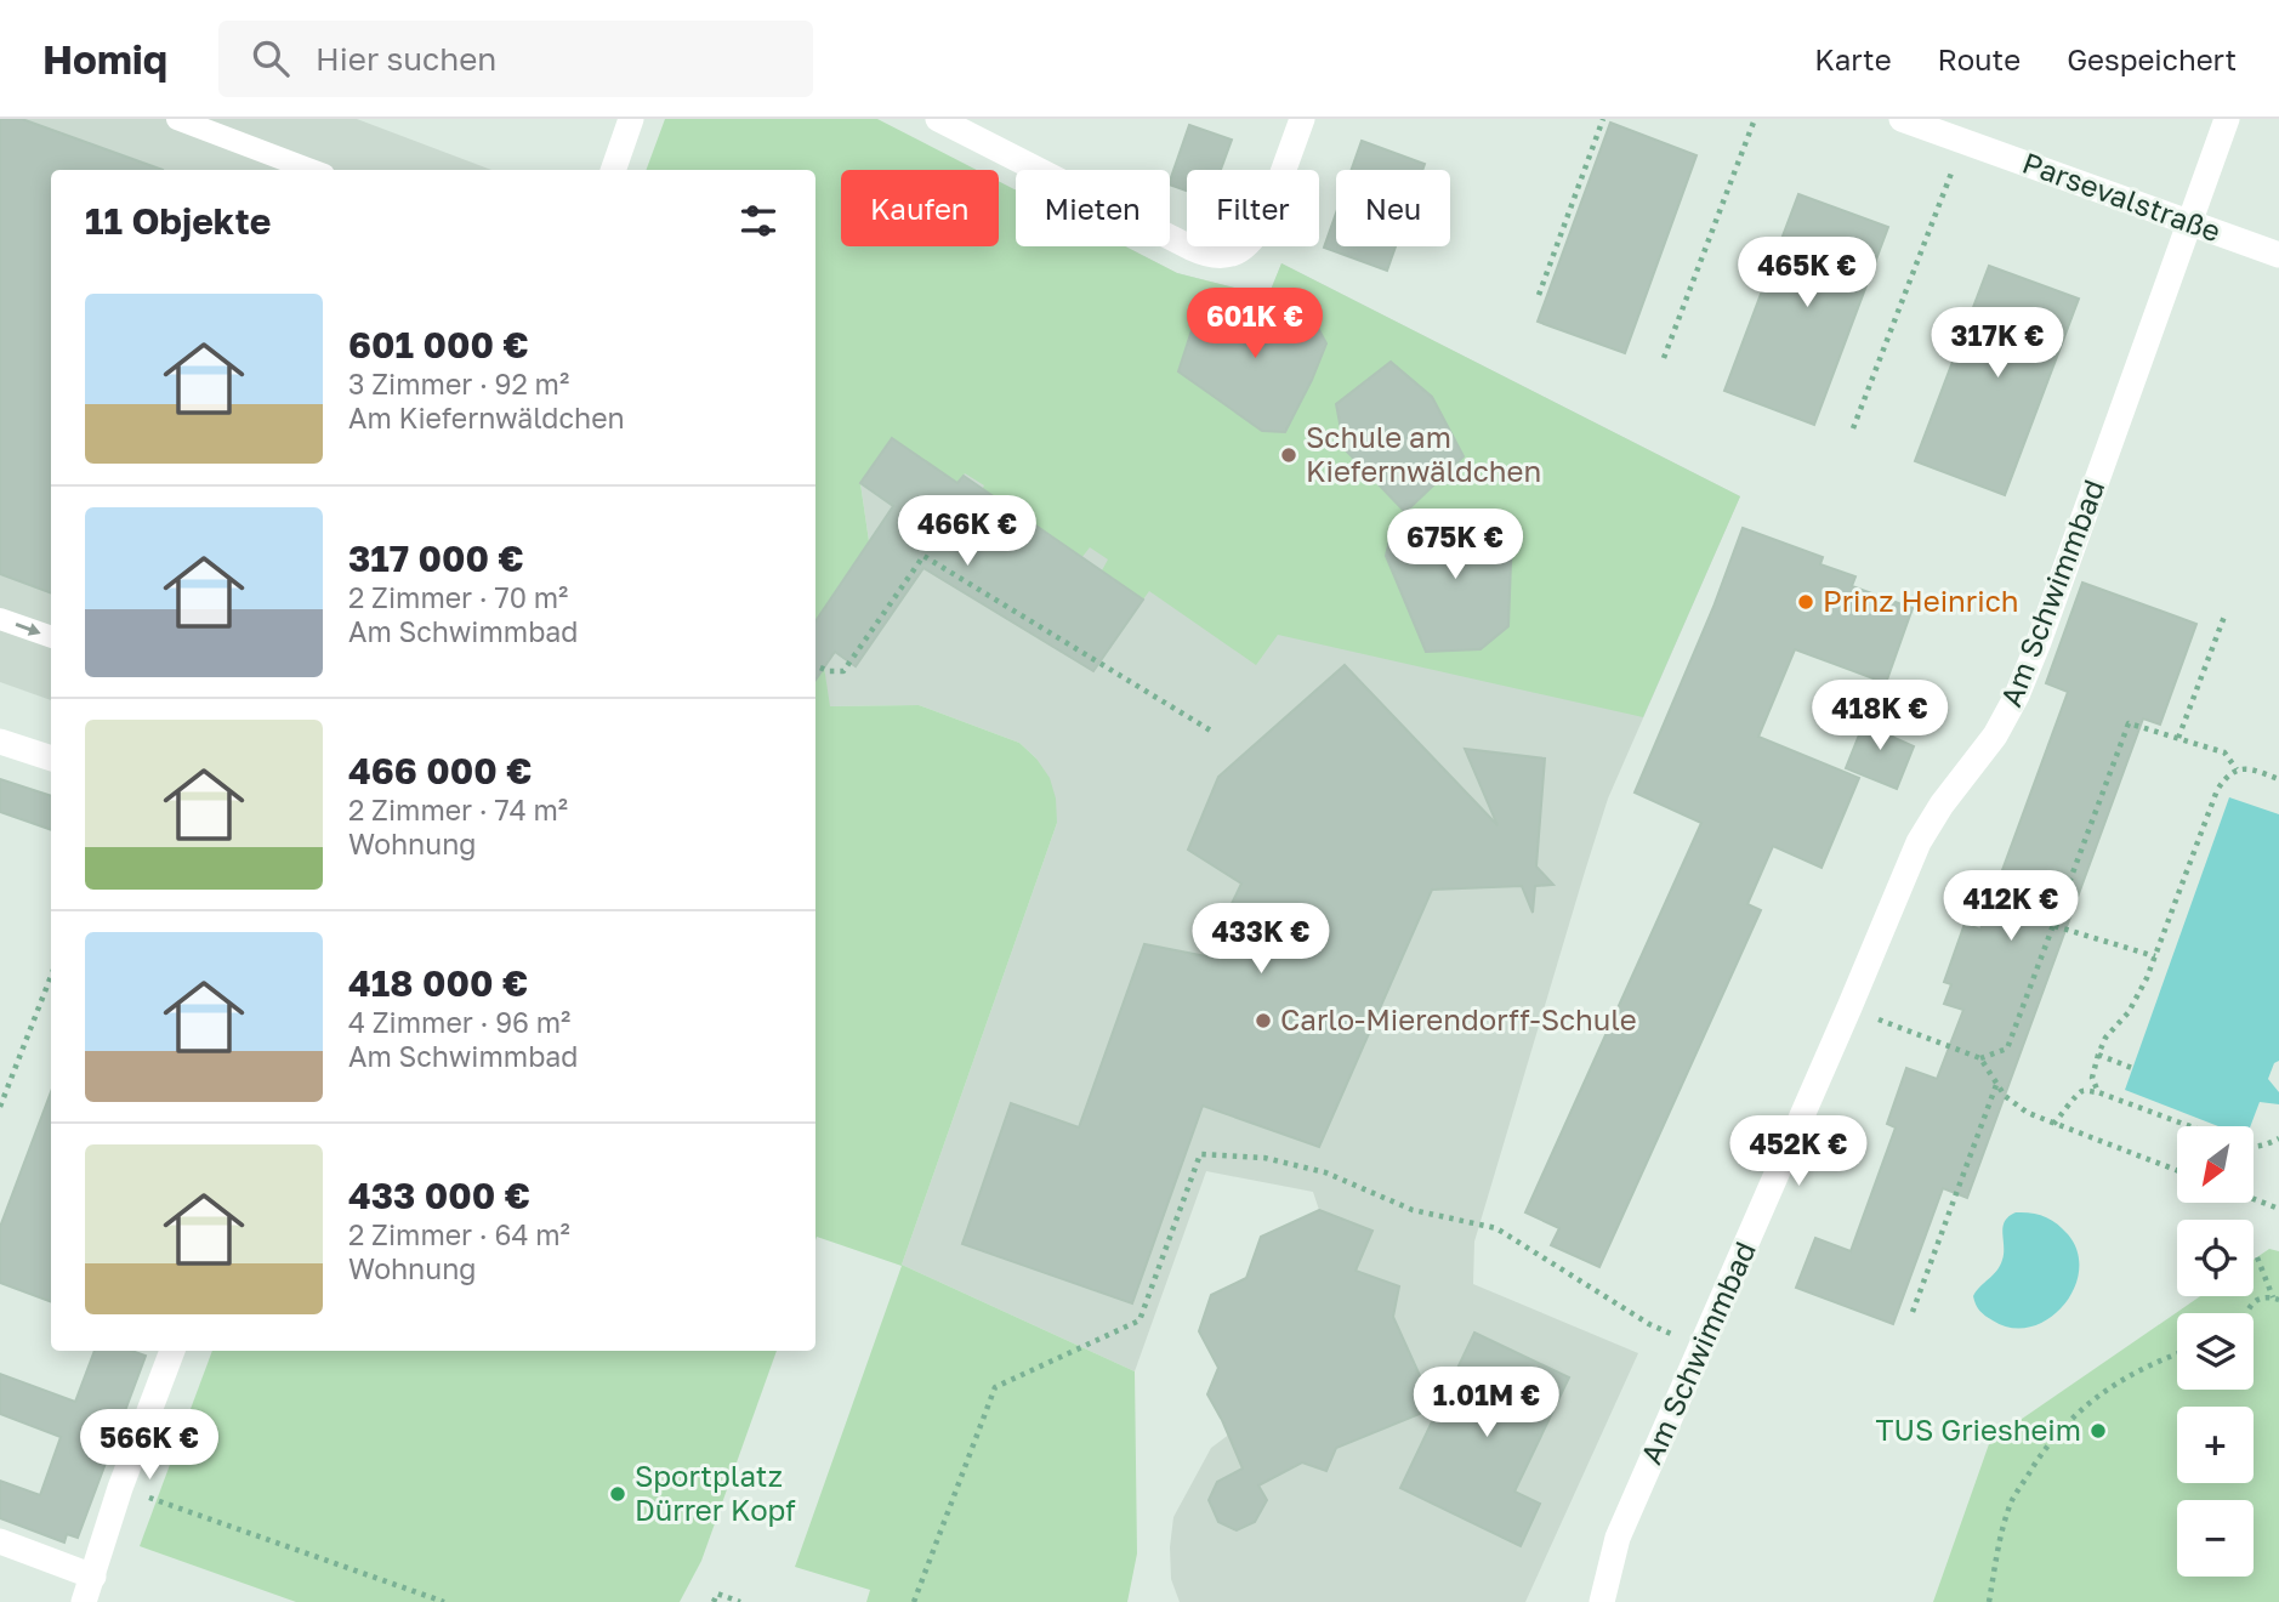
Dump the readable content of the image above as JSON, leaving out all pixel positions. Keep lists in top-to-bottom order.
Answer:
{
  "streets": {
    "street": ["Parsevalstraße", "Am Schwimmbad"]
  },
  "crossings": [
    ["Parsevalstraße", "Am Schwimmbad"]
  ],
  "places": [
    "Schule am Kiefernwäldchen",
    "Prinz Heinrich",
    "Carlo-Mierendorff-Schule",
    "TUS Griesheim",
    "Sportplatz Dürrer Kopf"
  ],
  "north": "bottom left",
  "page": {
    "header": "Homiq",
    "search": "Hier suchen",
    "nav": ["Karte", "Route", "Gespeichert"],
    "chip": [
      "Kaufen",
      "Mieten",
      "Filter",
      "Neu"
    ],
    "heading": "11 Objekte",
    "price": [
      "465K €",
      "601K €",
      "317K €",
      "466K €",
      "675K €",
      "418K €",
      "412K €",
      "433K €",
      "452K €",
      "1.01M €",
      "566K €"
    ],
    "list": [
      {
        "name": "601 000 €",
        "note": "3 Zimmer · 92 m² · Am Kiefernwäldchen"
      },
      {
        "name": "317 000 €",
        "note": "2 Zimmer · 70 m² · Am Schwimmbad"
      },
      {
        "name": "466 000 €",
        "note": "2 Zimmer · 74 m² · Wohnung"
      },
      {
        "name": "418 000 €",
        "note": "4 Zimmer · 96 m² · Am Schwimmbad"
      },
      {
        "name": "433 000 €",
        "note": "2 Zimmer · 64 m² · Wohnung"
      }
    ],
    "map_buttons": ["+", "−"]
  }
}
